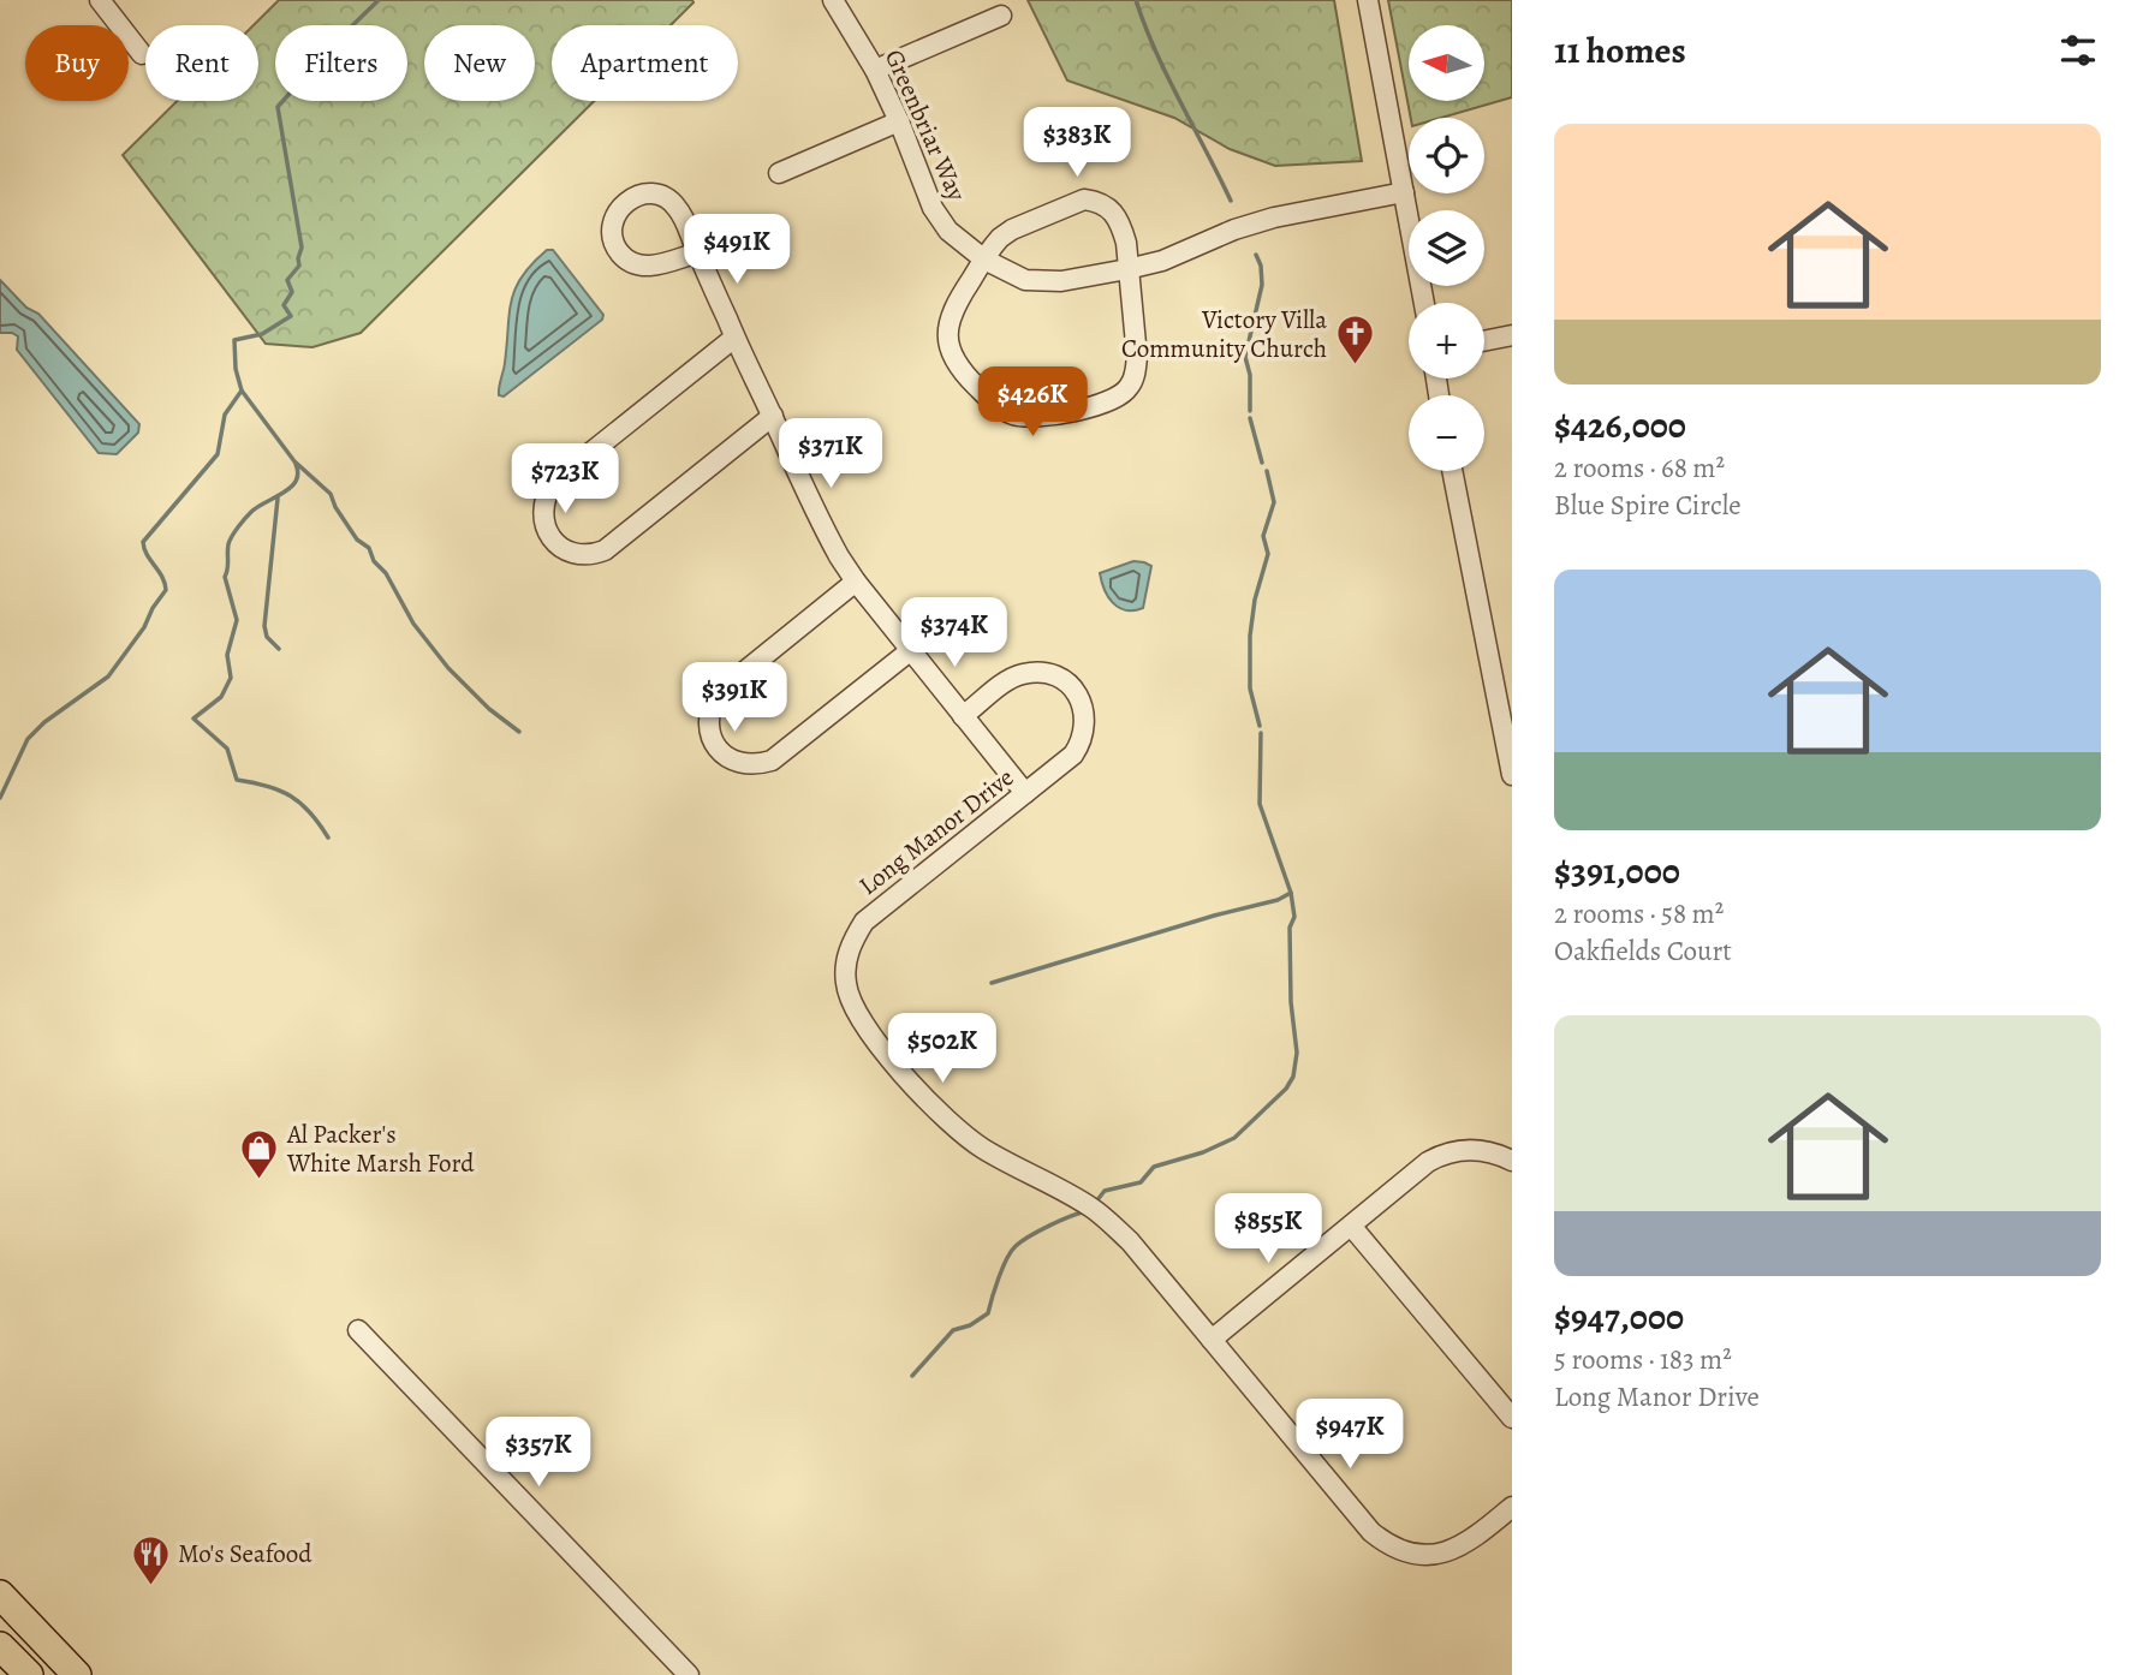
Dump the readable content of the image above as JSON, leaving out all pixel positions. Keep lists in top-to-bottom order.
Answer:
{
  "streets": {
    "street": ["Greenbriar Way", "Long Manor Drive"]
  },
  "places": {
    "church": ["Victory Villa Community Church"],
    "shop": ["Al Packer's White Marsh Ford"],
    "restaurant": ["Mo's Seafood"]
  },
  "north": "left",
  "page": {
    "heading": "11 homes",
    "map_buttons": ["+", "−"],
    "chip": [
      "Buy",
      "Rent",
      "Filters",
      "New",
      "Apartment"
    ],
    "list": [
      {
        "name": "$426,000",
        "note": "2 rooms · 68 m² · Blue Spire Circle"
      },
      {
        "name": "$391,000",
        "note": "2 rooms · 58 m² · Oakfields Court"
      },
      {
        "name": "$947,000",
        "note": "5 rooms · 183 m² · Long Manor Drive"
      }
    ],
    "price": [
      "$383K",
      "$491K",
      "$426K",
      "$371K",
      "$723K",
      "$374K",
      "$391K",
      "$502K",
      "$855K",
      "$947K",
      "$357K"
    ]
  }
}
